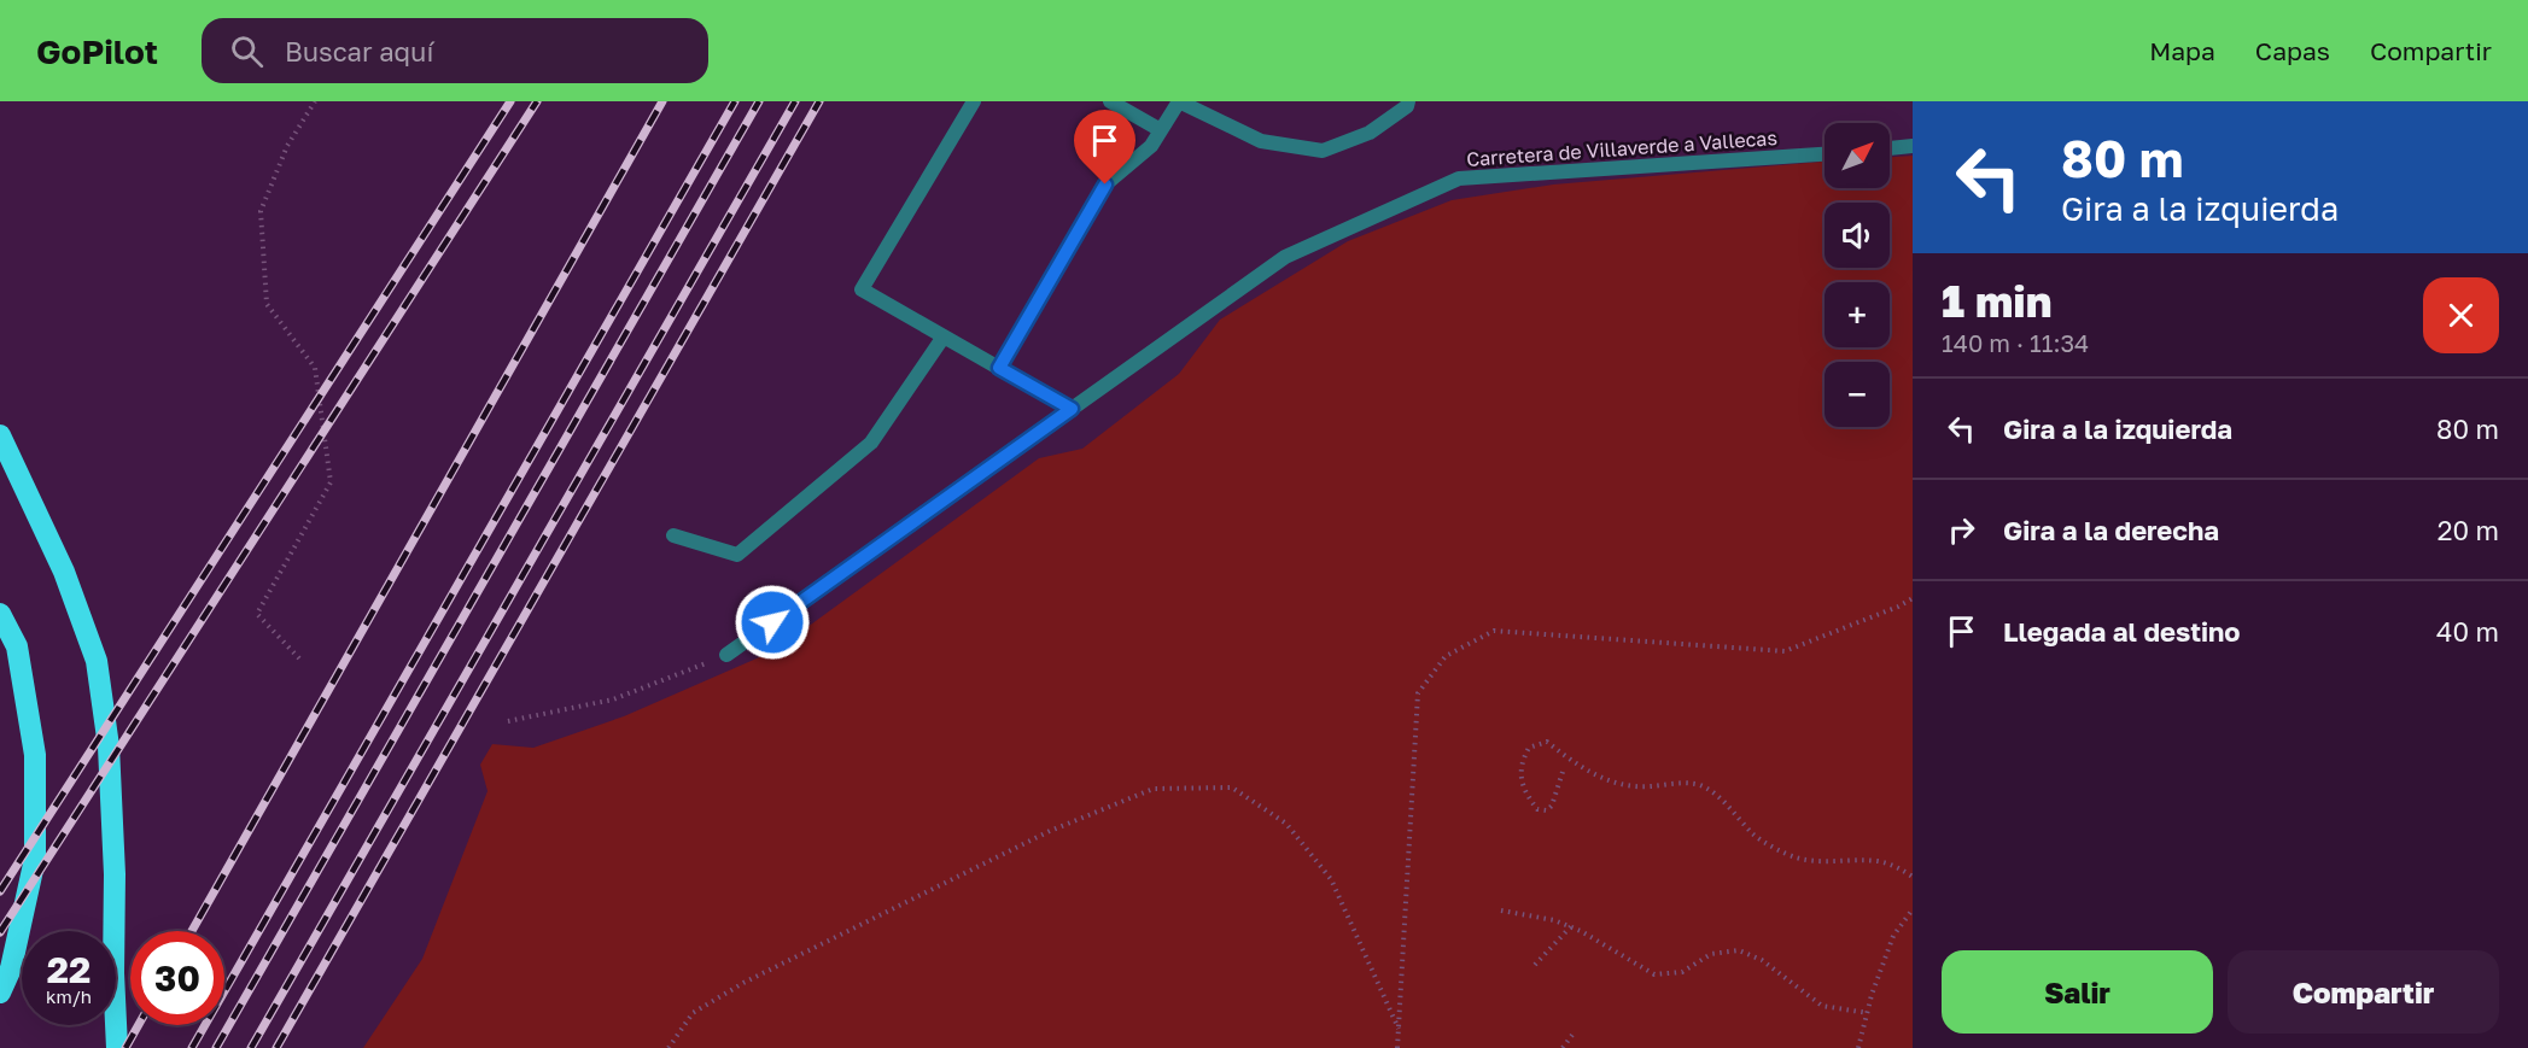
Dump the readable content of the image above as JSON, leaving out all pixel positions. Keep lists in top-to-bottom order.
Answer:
{
  "streets": {
    "street": ["Carretera de Villaverde a Vallecas"]
  },
  "north": "top right",
  "page": {
    "header": "GoPilot",
    "search": "Buscar aquí",
    "nav": ["Mapa", "Capas", "Compartir"],
    "turn": ["80 m", "Gira a la izquierda"],
    "map_buttons": ["+", "−"],
    "heading": ["1 min", "140 m · 11:34"],
    "list": [
      {
        "name": "Gira a la izquierda",
        "value": "80 m"
      },
      {
        "name": "Gira a la derecha",
        "value": "20 m"
      },
      {
        "name": "Llegada al destino",
        "value": "40 m"
      }
    ],
    "speed": "22 km/h",
    "limit": "30",
    "buttons": ["Salir", "Compartir"]
  }
}
